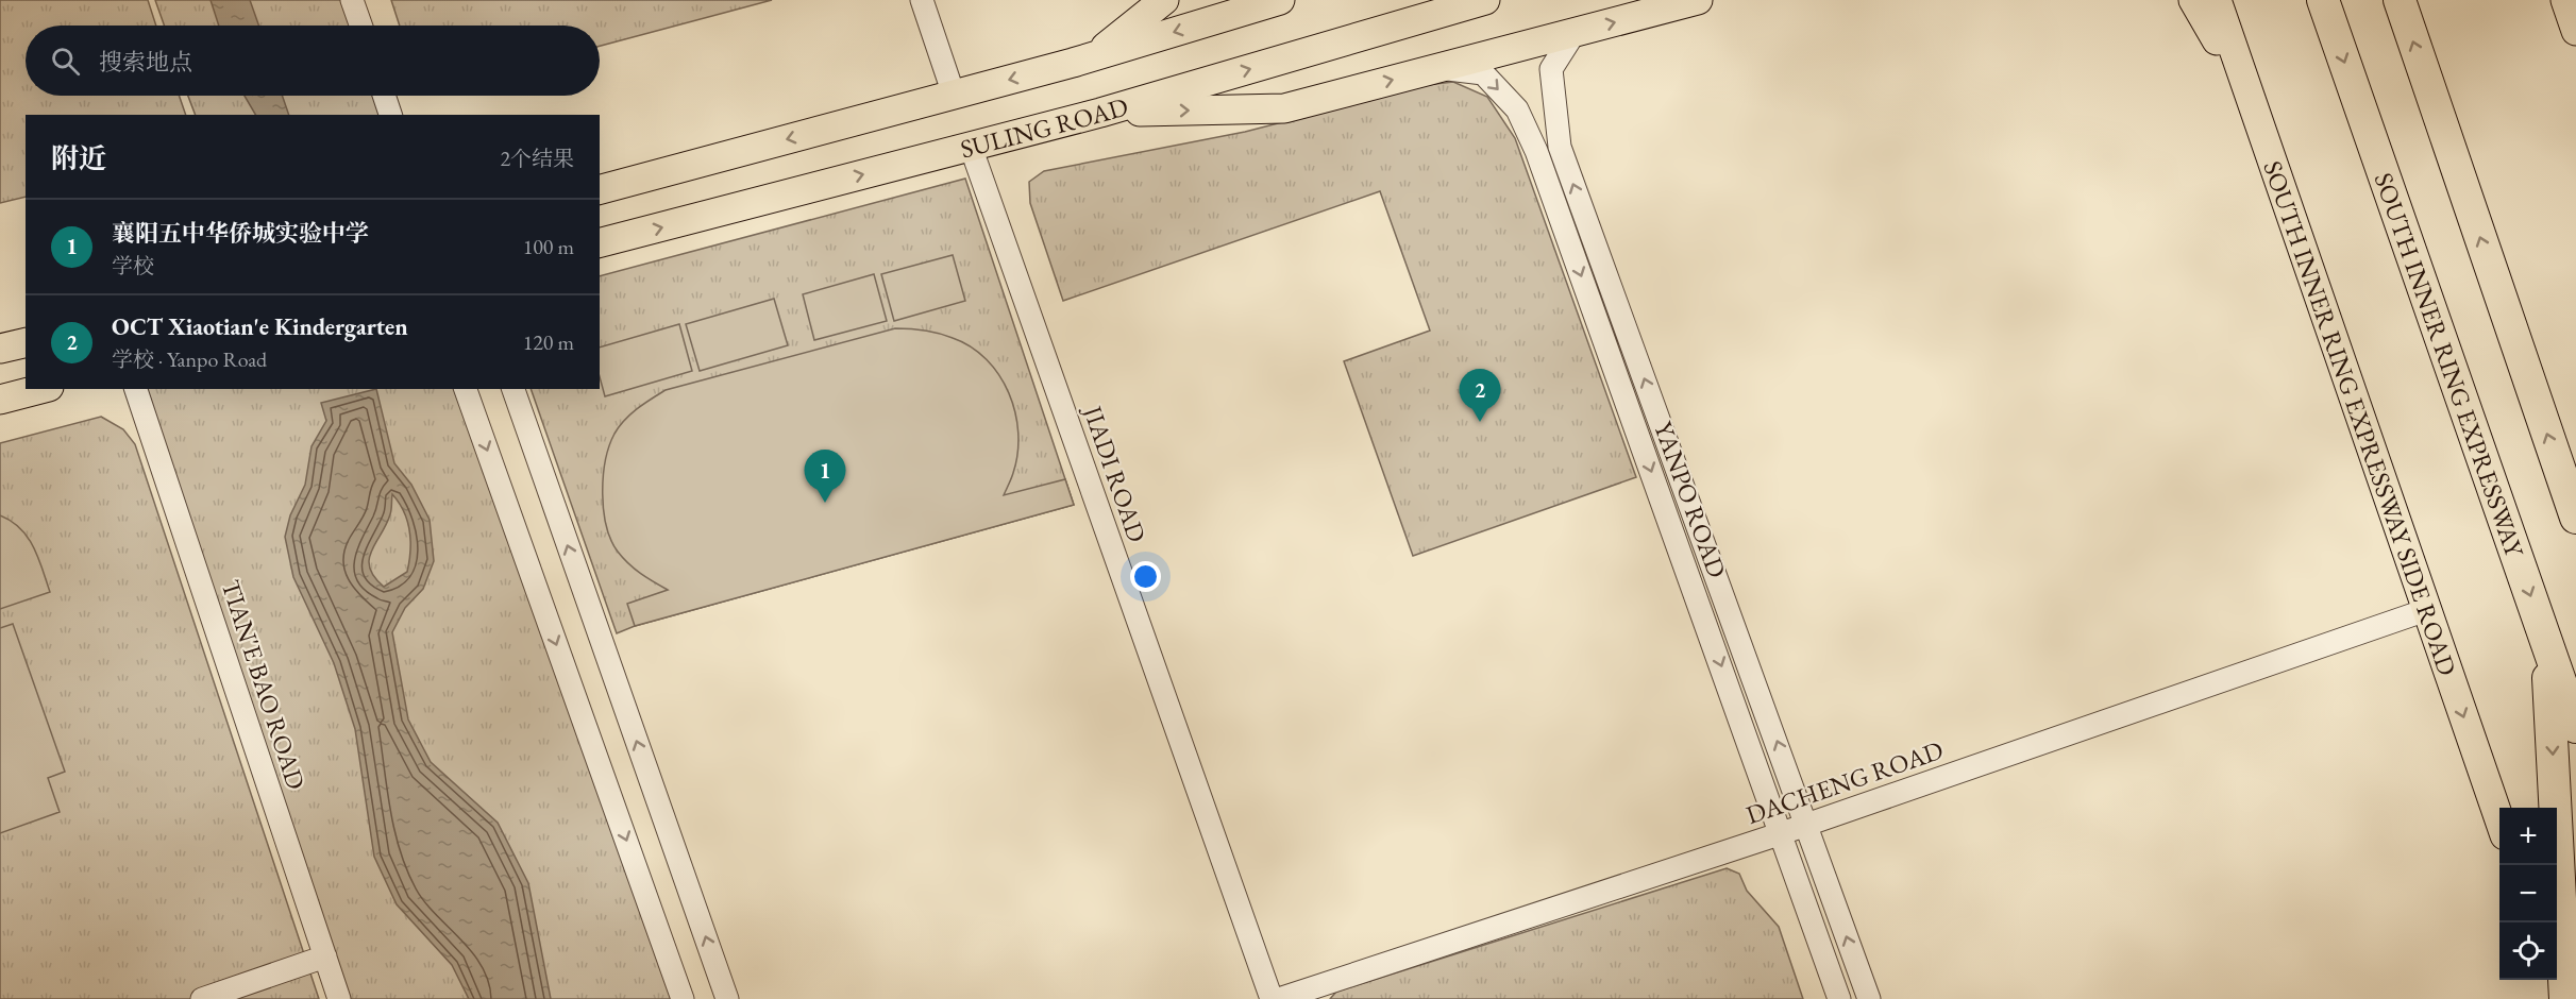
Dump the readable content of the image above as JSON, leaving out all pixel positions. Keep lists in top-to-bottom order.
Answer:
{
  "streets": {
    "highway": ["SOUTH INNER RING EXPRESSWAY"],
    "main road": ["SULING ROAD", "SOUTH INNER RING EXPRESSWAY SIDE ROAD"],
    "street": [
      "JIADI ROAD",
      "YANPO ROAD",
      "TIAN'E BAO ROAD",
      "DACHENG ROAD"
    ]
  },
  "crossings": [
    ["SULING ROAD", "JIADI ROAD"],
    ["SOUTH INNER RING EXPRESSWAY SIDE ROAD", "DACHENG ROAD"],
    ["YANPO ROAD", "DACHENG ROAD"]
  ],
  "page": {
    "search": "搜索地点",
    "heading": ["附近", "2个结果"],
    "list": [
      {
        "mark": "1",
        "name": "襄阳五中华侨城实验中学",
        "note": "学校",
        "value": "100 m"
      },
      {
        "mark": "2",
        "name": "OCT Xiaotian'e Kindergarten",
        "note": "学校 · Yanpo Road",
        "value": "120 m"
      }
    ],
    "pins": ["2", "1"],
    "map_buttons": ["+", "−"]
  }
}
